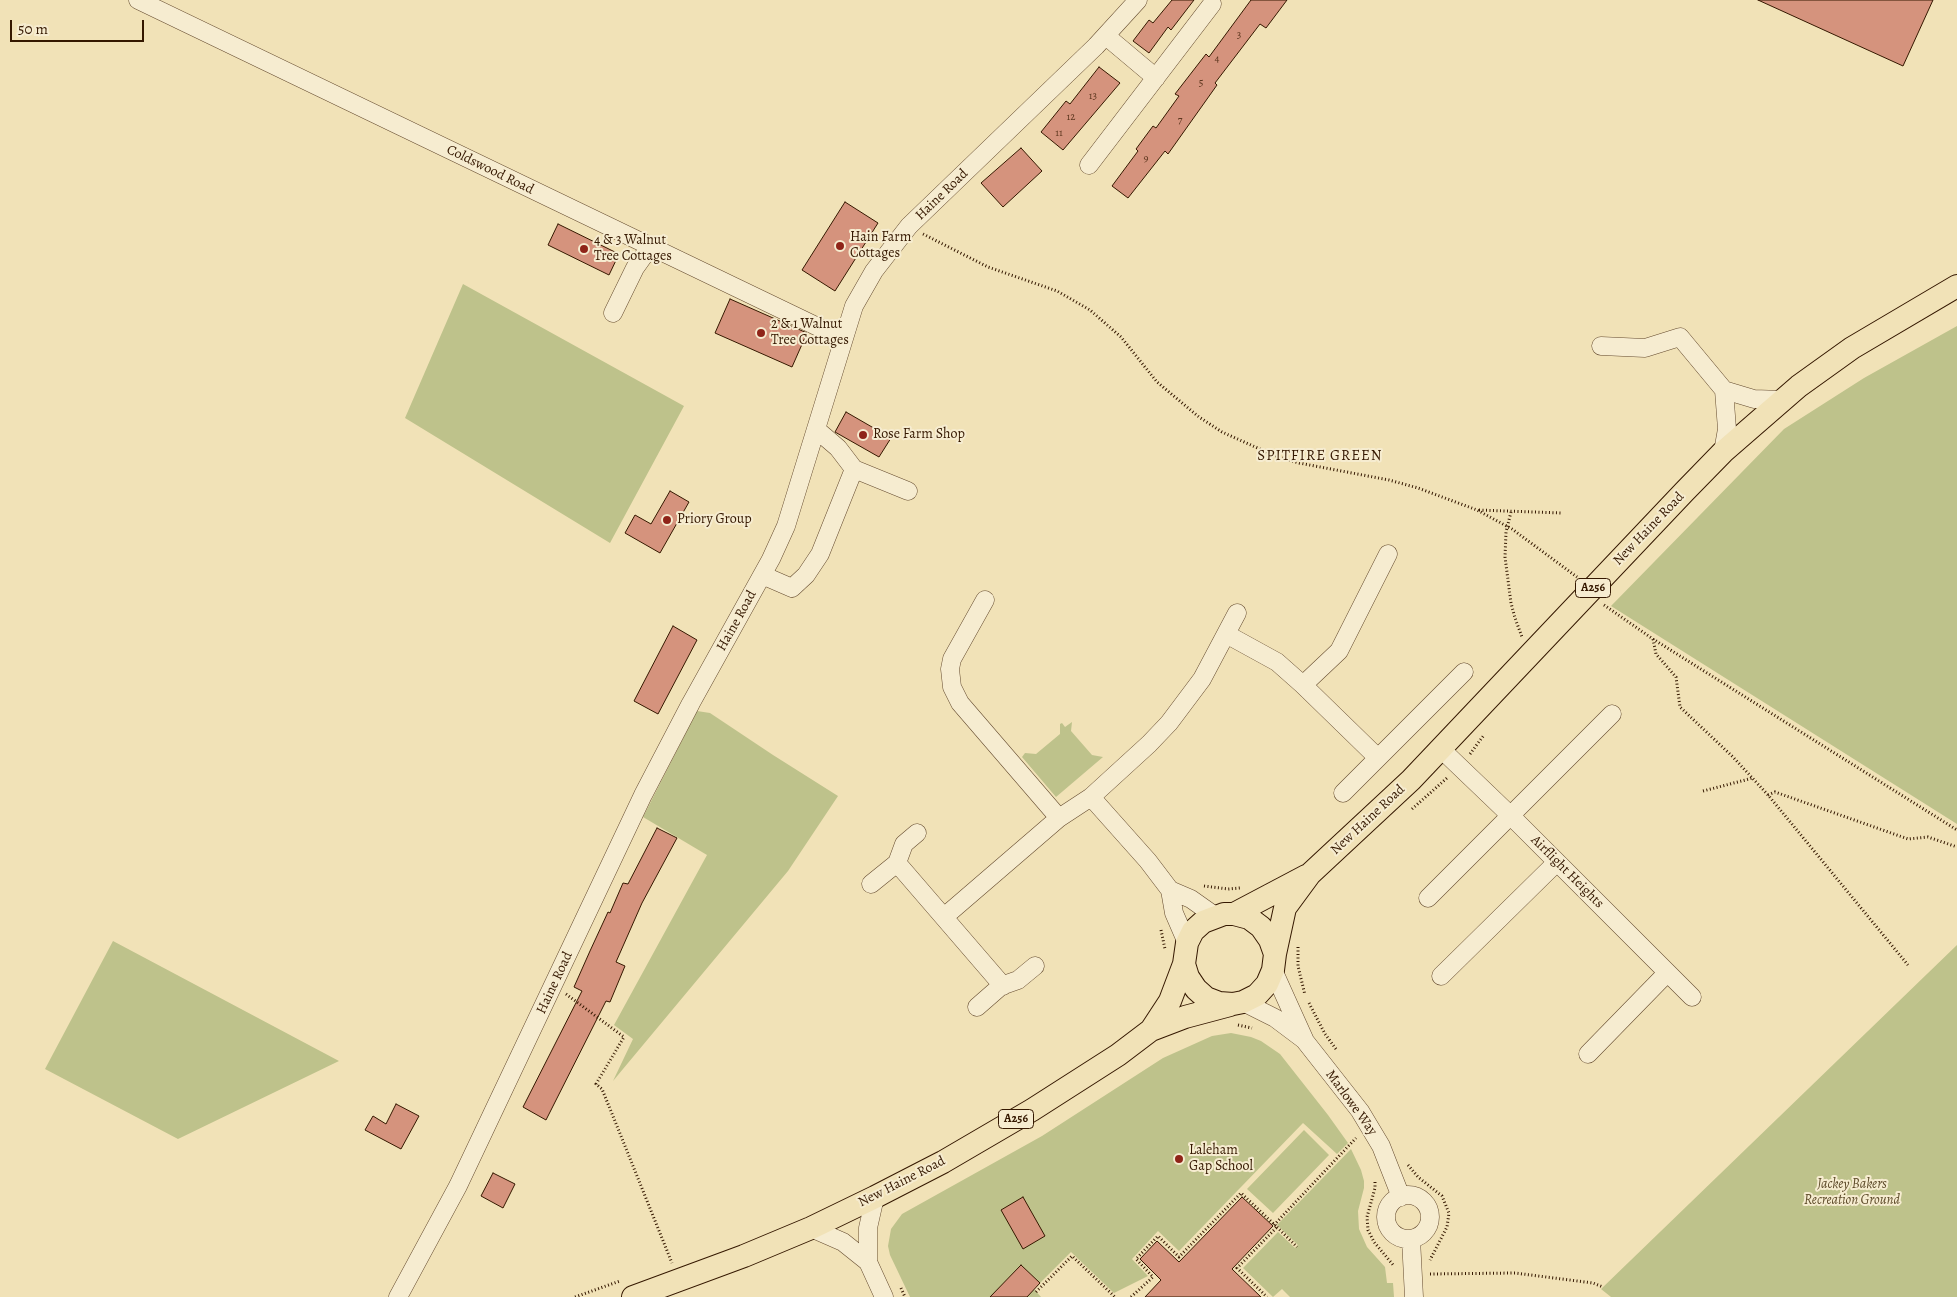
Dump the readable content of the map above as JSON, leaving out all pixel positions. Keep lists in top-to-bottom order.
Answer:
{
  "streets": {
    "main road": ["New Haine Road", "A256"],
    "street": [
      "Coldswood Road",
      "Haine Road",
      "Airflight Heights",
      "Marlowe Way"
    ]
  },
  "crossings": [
    ["Coldswood Road", "Haine Road"],
    ["New Haine Road", "Airflight Heights"],
    ["New Haine Road", "Marlowe Way"]
  ],
  "districts": ["SPITFIRE GREEN"],
  "parks": ["Jackey Bakers Recreation Ground"],
  "places": [
    "Hain Farm Cottages",
    "4 & 3 Walnut Tree Cottages",
    "2 & 1 Walnut Tree Cottages",
    "Rose Farm Shop",
    "Priory Group",
    "Laleham Gap School"
  ],
  "house_numbers": [
    "3",
    "4",
    "5",
    "13",
    "12",
    "7",
    "11",
    "9"
  ],
  "scale_bar": "50 m"
}
